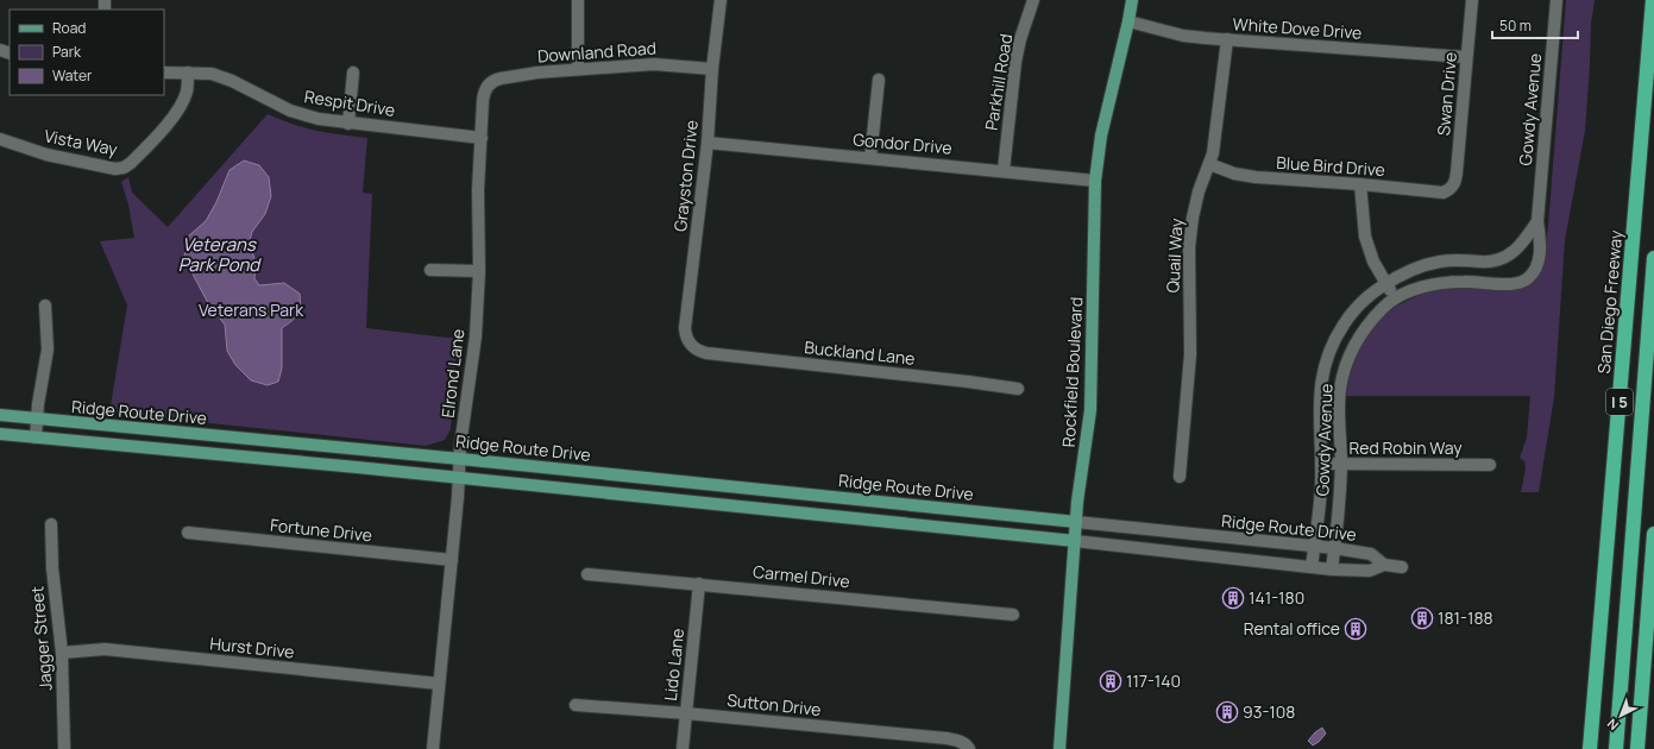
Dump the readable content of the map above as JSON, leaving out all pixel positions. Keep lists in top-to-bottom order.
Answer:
{
  "streets": {
    "highway": ["San Diego Freeway", "I 5"],
    "main road": ["Rockfield Boulevard", "Ridge Route Drive"],
    "street": [
      "White Dove Drive",
      "Downland Road",
      "Parkhill Road",
      "Swan Drive",
      "Respit Drive",
      "Gowdy Avenue",
      "Vista Way",
      "Gondor Drive",
      "Blue Bird Drive",
      "Grayston Drive",
      "Quail Way",
      "Buckland Lane",
      "Elrond Lane",
      "Red Robin Way",
      "Fortune Drive",
      "Carmel Drive",
      "Jagger Street",
      "Hurst Drive",
      "Lido Lane",
      "Sutton Drive"
    ]
  },
  "crossings": [
    ["White Dove Drive", "Swan Drive"],
    ["White Dove Drive", "Quail Way"],
    ["White Dove Drive", "Rockfield Boulevard"],
    ["Downland Road", "Grayston Drive"],
    ["Downland Road", "Elrond Lane"],
    ["Parkhill Road", "Gondor Drive"],
    ["Swan Drive", "Blue Bird Drive"],
    ["Respit Drive", "Vista Way"],
    ["Respit Drive", "Elrond Lane"],
    ["Gowdy Avenue", "Ridge Route Drive"],
    ["Gowdy Avenue", "Red Robin Way"],
    ["Gondor Drive", "Grayston Drive"],
    ["Gondor Drive", "Rockfield Boulevard"],
    ["Blue Bird Drive", "Quail Way"],
    ["Grayston Drive", "Buckland Lane"],
    ["Rockfield Boulevard", "Ridge Route Drive"],
    ["Elrond Lane", "Ridge Route Drive"],
    ["Elrond Lane", "Fortune Drive"],
    ["Elrond Lane", "Hurst Drive"],
    ["Carmel Drive", "Lido Lane"],
    ["Jagger Street", "Hurst Drive"],
    ["Lido Lane", "Sutton Drive"]
  ],
  "water": ["Veterans Park Pond"],
  "parks": ["Veterans Park"],
  "places": {
    "building": [
      "141-180",
      "181-188",
      "Rental office",
      "117-140",
      "93-108"
    ]
  },
  "legend": ["Road", "Park", "Water"],
  "scale_bar": "50 m",
  "north": "bottom left"
}
